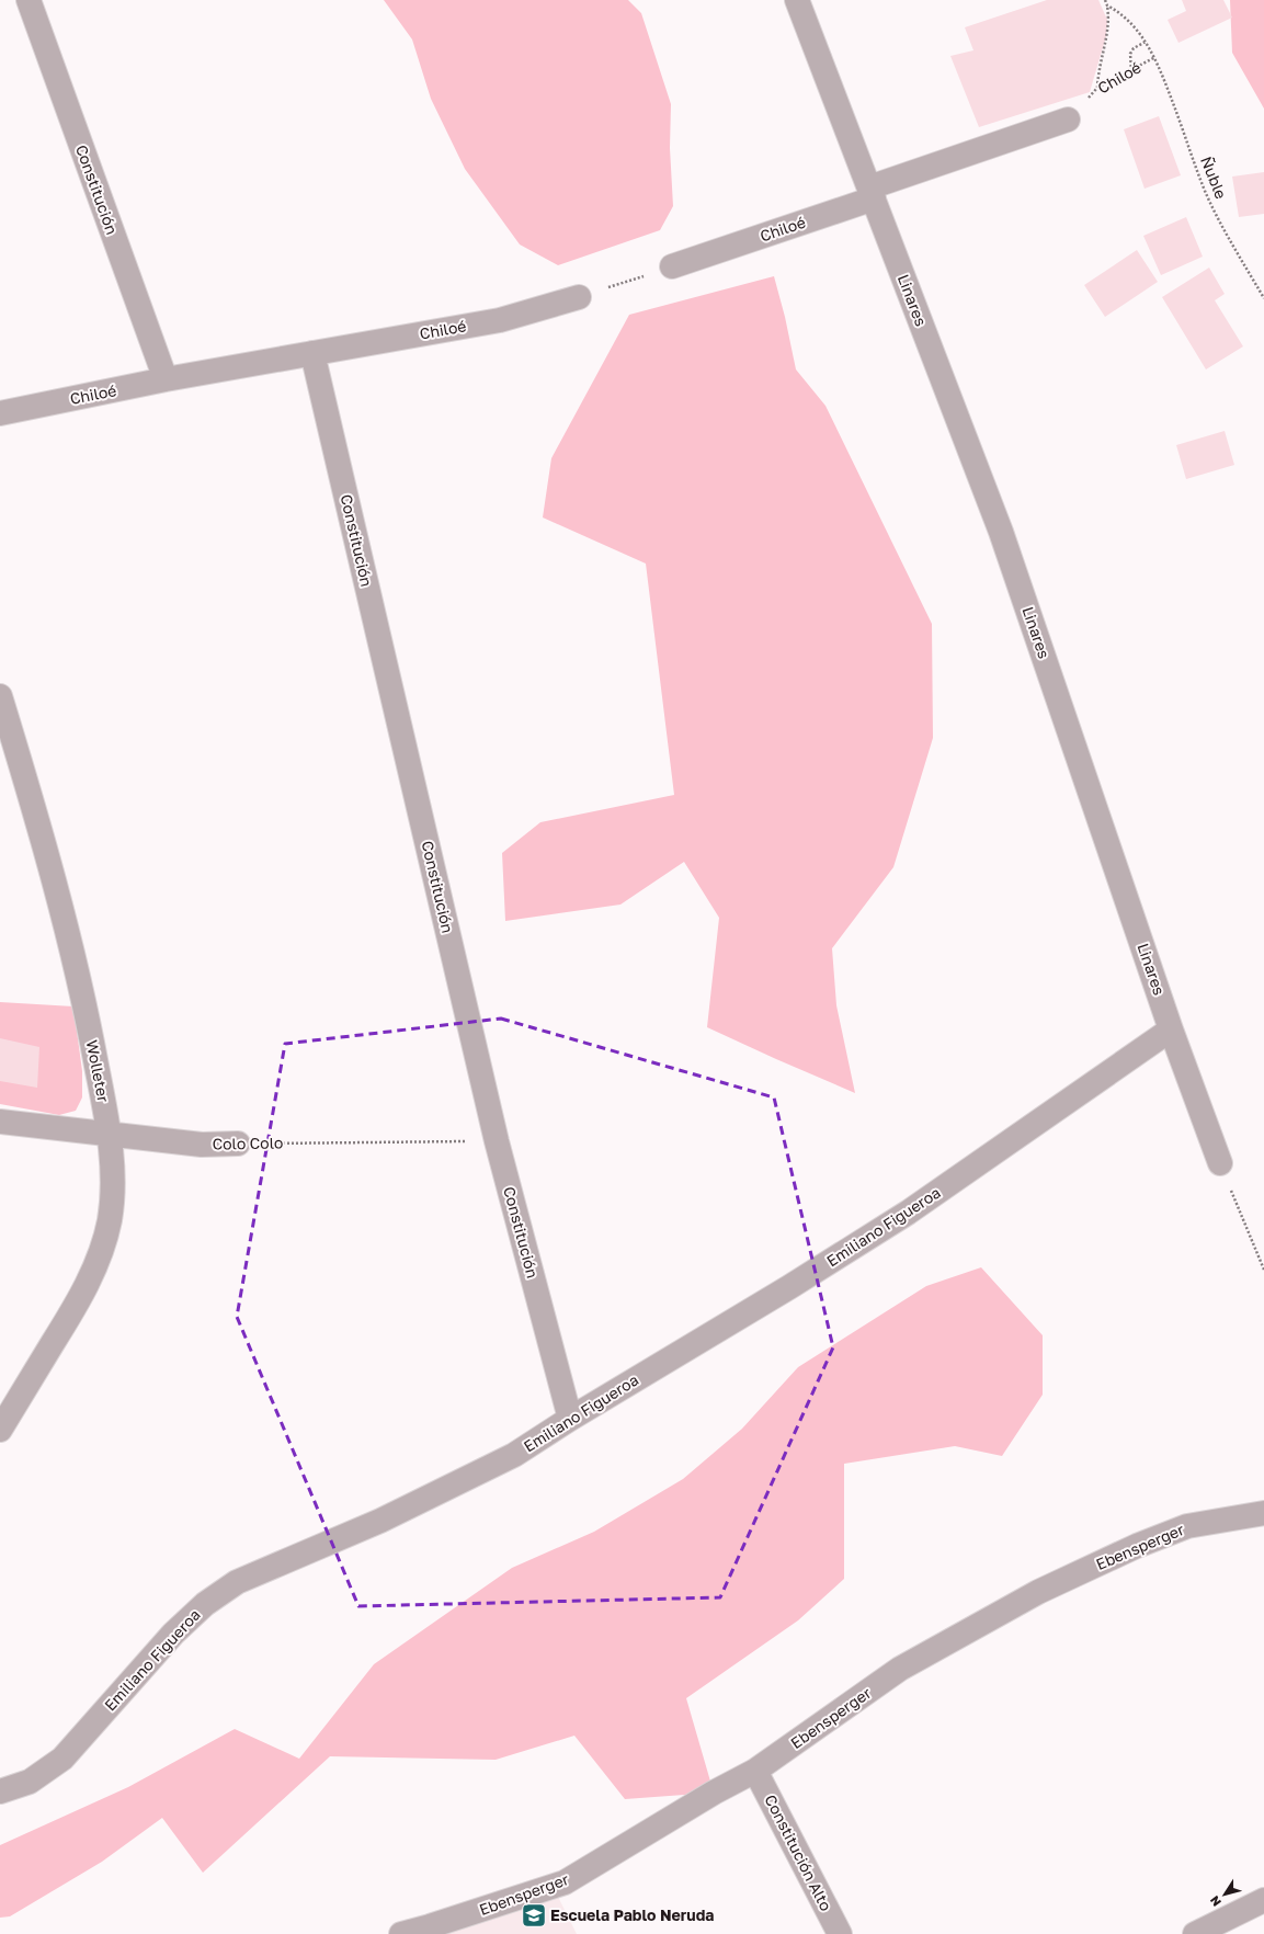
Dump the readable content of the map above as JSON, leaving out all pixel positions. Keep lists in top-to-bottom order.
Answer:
{
  "streets": {
    "street": [
      "Chiloé",
      "Constitución",
      "Linares",
      "Wolleter",
      "Colo Colo",
      "Emiliano Figueroa",
      "Ebensperger",
      "Constitución Alto"
    ],
    "path": ["Ñuble"]
  },
  "crossings": [
    ["Chiloé", "Ñuble"],
    ["Chiloé", "Constitución"],
    ["Chiloé", "Linares"],
    ["Constitución", "Colo Colo"],
    ["Constitución", "Emiliano Figueroa"],
    ["Linares", "Emiliano Figueroa"],
    ["Wolleter", "Colo Colo"],
    ["Ebensperger", "Constitución Alto"]
  ],
  "places": {
    "school or university": ["Escuela Pablo Neruda"]
  },
  "north": "bottom left"
}
